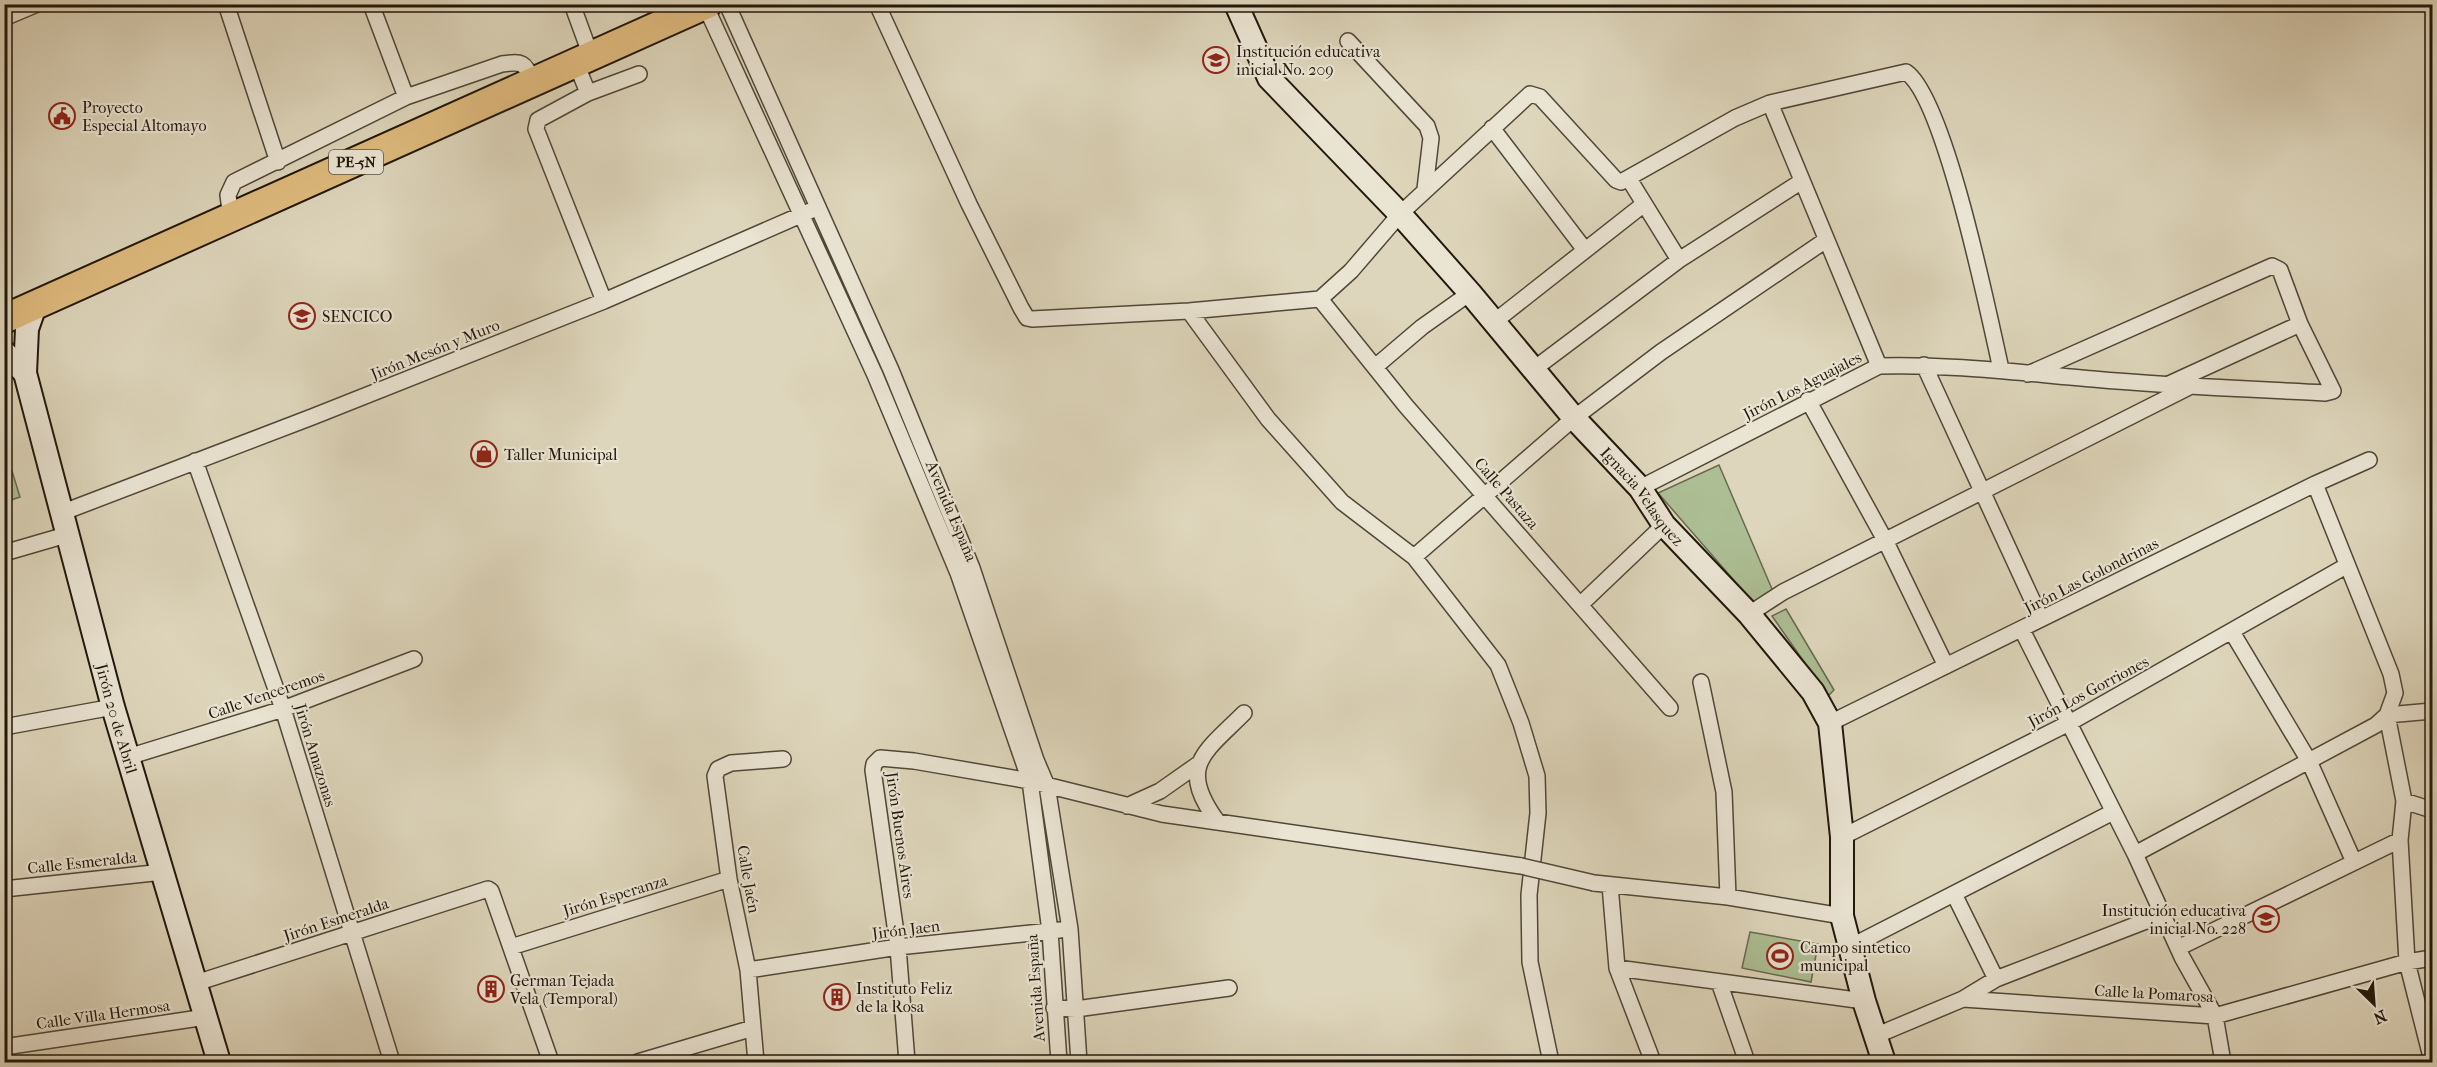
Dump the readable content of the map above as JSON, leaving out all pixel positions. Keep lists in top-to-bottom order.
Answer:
{
  "streets": {
    "highway": ["PE-5N"],
    "main road": ["Ignacia Velasquez", "Jirón 20 de Abril"],
    "street": [
      "Jirón Mesón y Muro",
      "Jirón Los Aguajales",
      "Calle Pastaza",
      "Avenida España",
      "Jirón Las Golondrinas",
      "Jirón Los Gorriones",
      "Calle Venceremos",
      "Jirón Amazonas",
      "Jirón Buenos Aires",
      "Calle Esmeralda",
      "Calle Jaén",
      "Jirón Esperanza",
      "Jirón Esmeralda",
      "Jirón Jaen",
      "Calle la Pomarosa",
      "Calle Villa Hermosa"
    ]
  },
  "crossings": [
    ["PE-5N", "Avenida España"],
    ["Jirón Mesón y Muro", "Avenida España"],
    ["Jirón Mesón y Muro", "Jirón 20 de Abril"],
    ["Jirón Mesón y Muro", "Jirón Amazonas"],
    ["Jirón Los Aguajales", "Ignacia Velasquez"],
    ["Ignacia Velasquez", "Jirón Las Golondrinas"],
    ["Ignacia Velasquez", "Jirón Los Gorriones"],
    ["Avenida España", "Jirón Buenos Aires"],
    ["Avenida España", "Jirón Jaen"],
    ["Calle Venceremos", "Jirón 20 de Abril"],
    ["Calle Venceremos", "Jirón Amazonas"],
    ["Jirón 20 de Abril", "Calle Esmeralda"],
    ["Jirón 20 de Abril", "Jirón Esmeralda"],
    ["Jirón 20 de Abril", "Calle Villa Hermosa"],
    ["Jirón Amazonas", "Jirón Esmeralda"],
    ["Jirón Buenos Aires", "Jirón Jaen"],
    ["Calle Jaén", "Jirón Esperanza"],
    ["Calle Jaén", "Jirón Jaen"],
    ["Jirón Esperanza", "Jirón Esmeralda"]
  ],
  "places": {
    "school or university": ["Institución educativa inicial No. 209", "SENCICO", "Institución educativa inicial No. 228"],
    "public building": ["Proyecto Especial Altomayo"],
    "shop": ["Taller Municipal"],
    "sports": ["Campo sintetico municipal"],
    "building": ["German Tejada Vela (Temporal)", "Instituto Feliz de la Rosa"]
  },
  "north": "bottom right"
}
